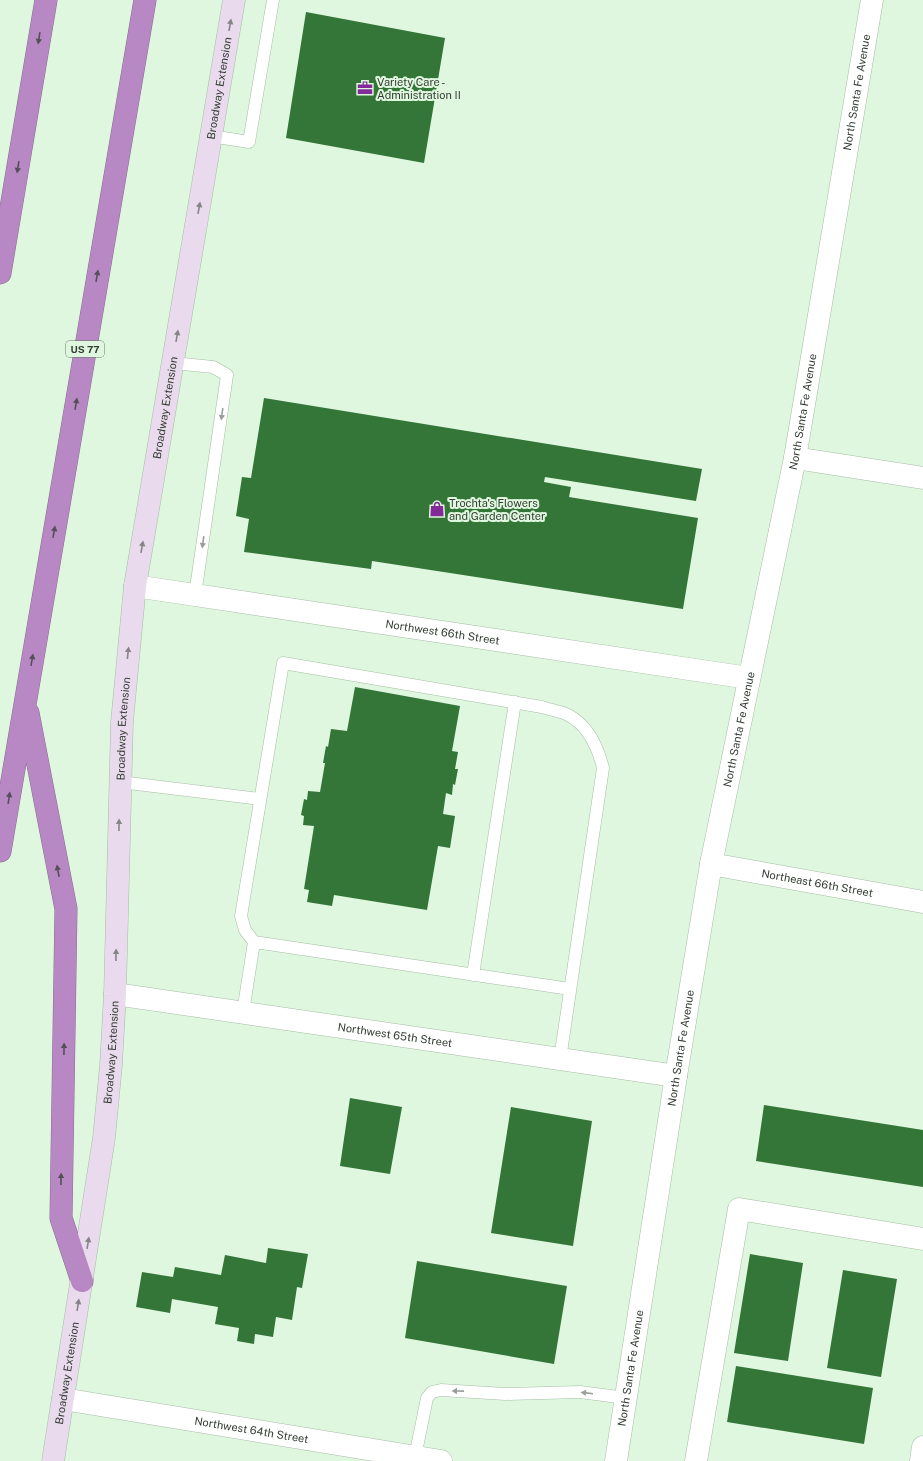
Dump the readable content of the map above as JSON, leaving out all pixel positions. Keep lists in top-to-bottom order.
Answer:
{
  "streets": {
    "highway": ["US 77"],
    "main road": ["Broadway Extension"],
    "street": [
      "North Santa Fe Avenue",
      "Northwest 66th Street",
      "Northeast 66th Street",
      "Northwest 65th Street",
      "Northwest 64th Street"
    ]
  },
  "crossings": [
    ["Broadway Extension", "Northwest 66th Street"],
    ["Broadway Extension", "Northwest 65th Street"],
    ["Broadway Extension", "Northwest 64th Street"],
    ["North Santa Fe Avenue", "Northwest 66th Street"],
    ["North Santa Fe Avenue", "Northeast 66th Street"],
    ["North Santa Fe Avenue", "Northwest 65th Street"]
  ],
  "one_way": ["Broadway Extension"],
  "places": {
    "office": ["Variety Care - Administration II"],
    "shop": ["Trochta's Flowers and Garden Center"]
  }
}
